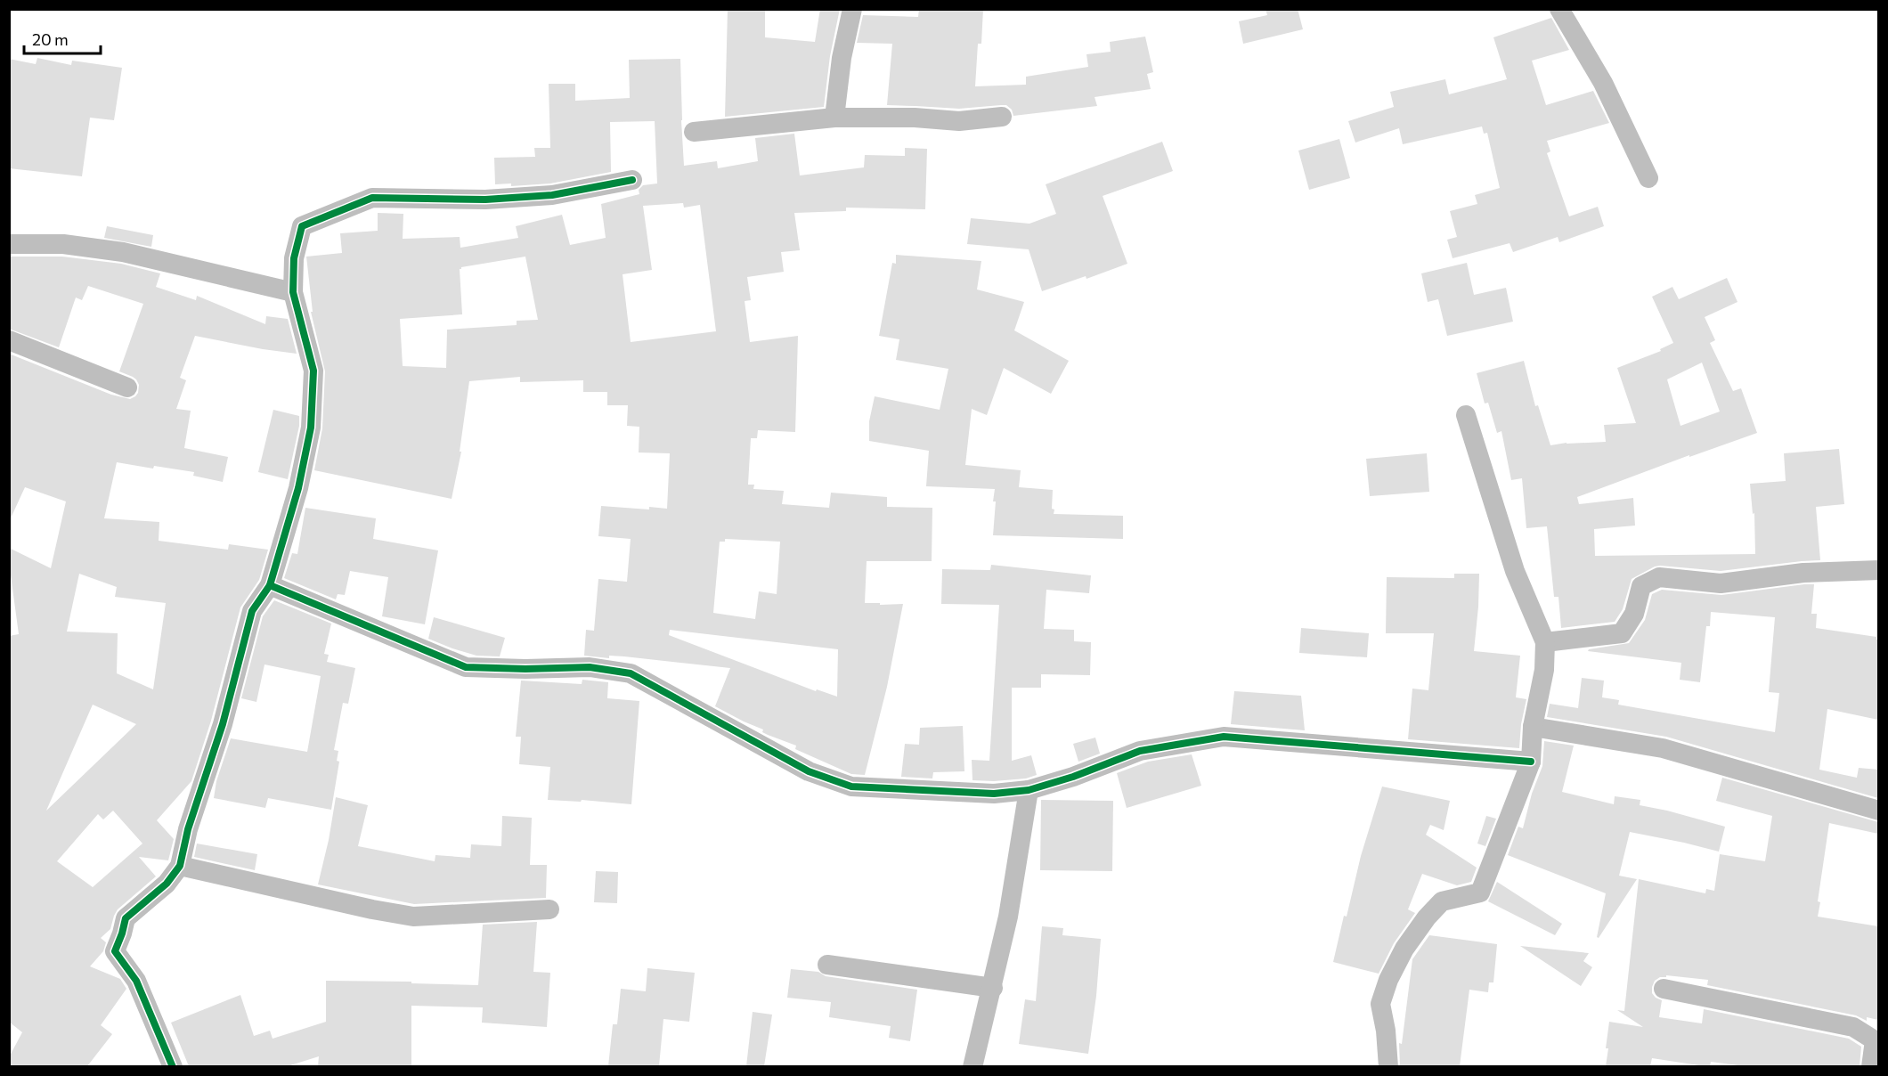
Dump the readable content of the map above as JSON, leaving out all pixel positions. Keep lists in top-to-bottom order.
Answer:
{
  "scale_bar": "20 m"
}
